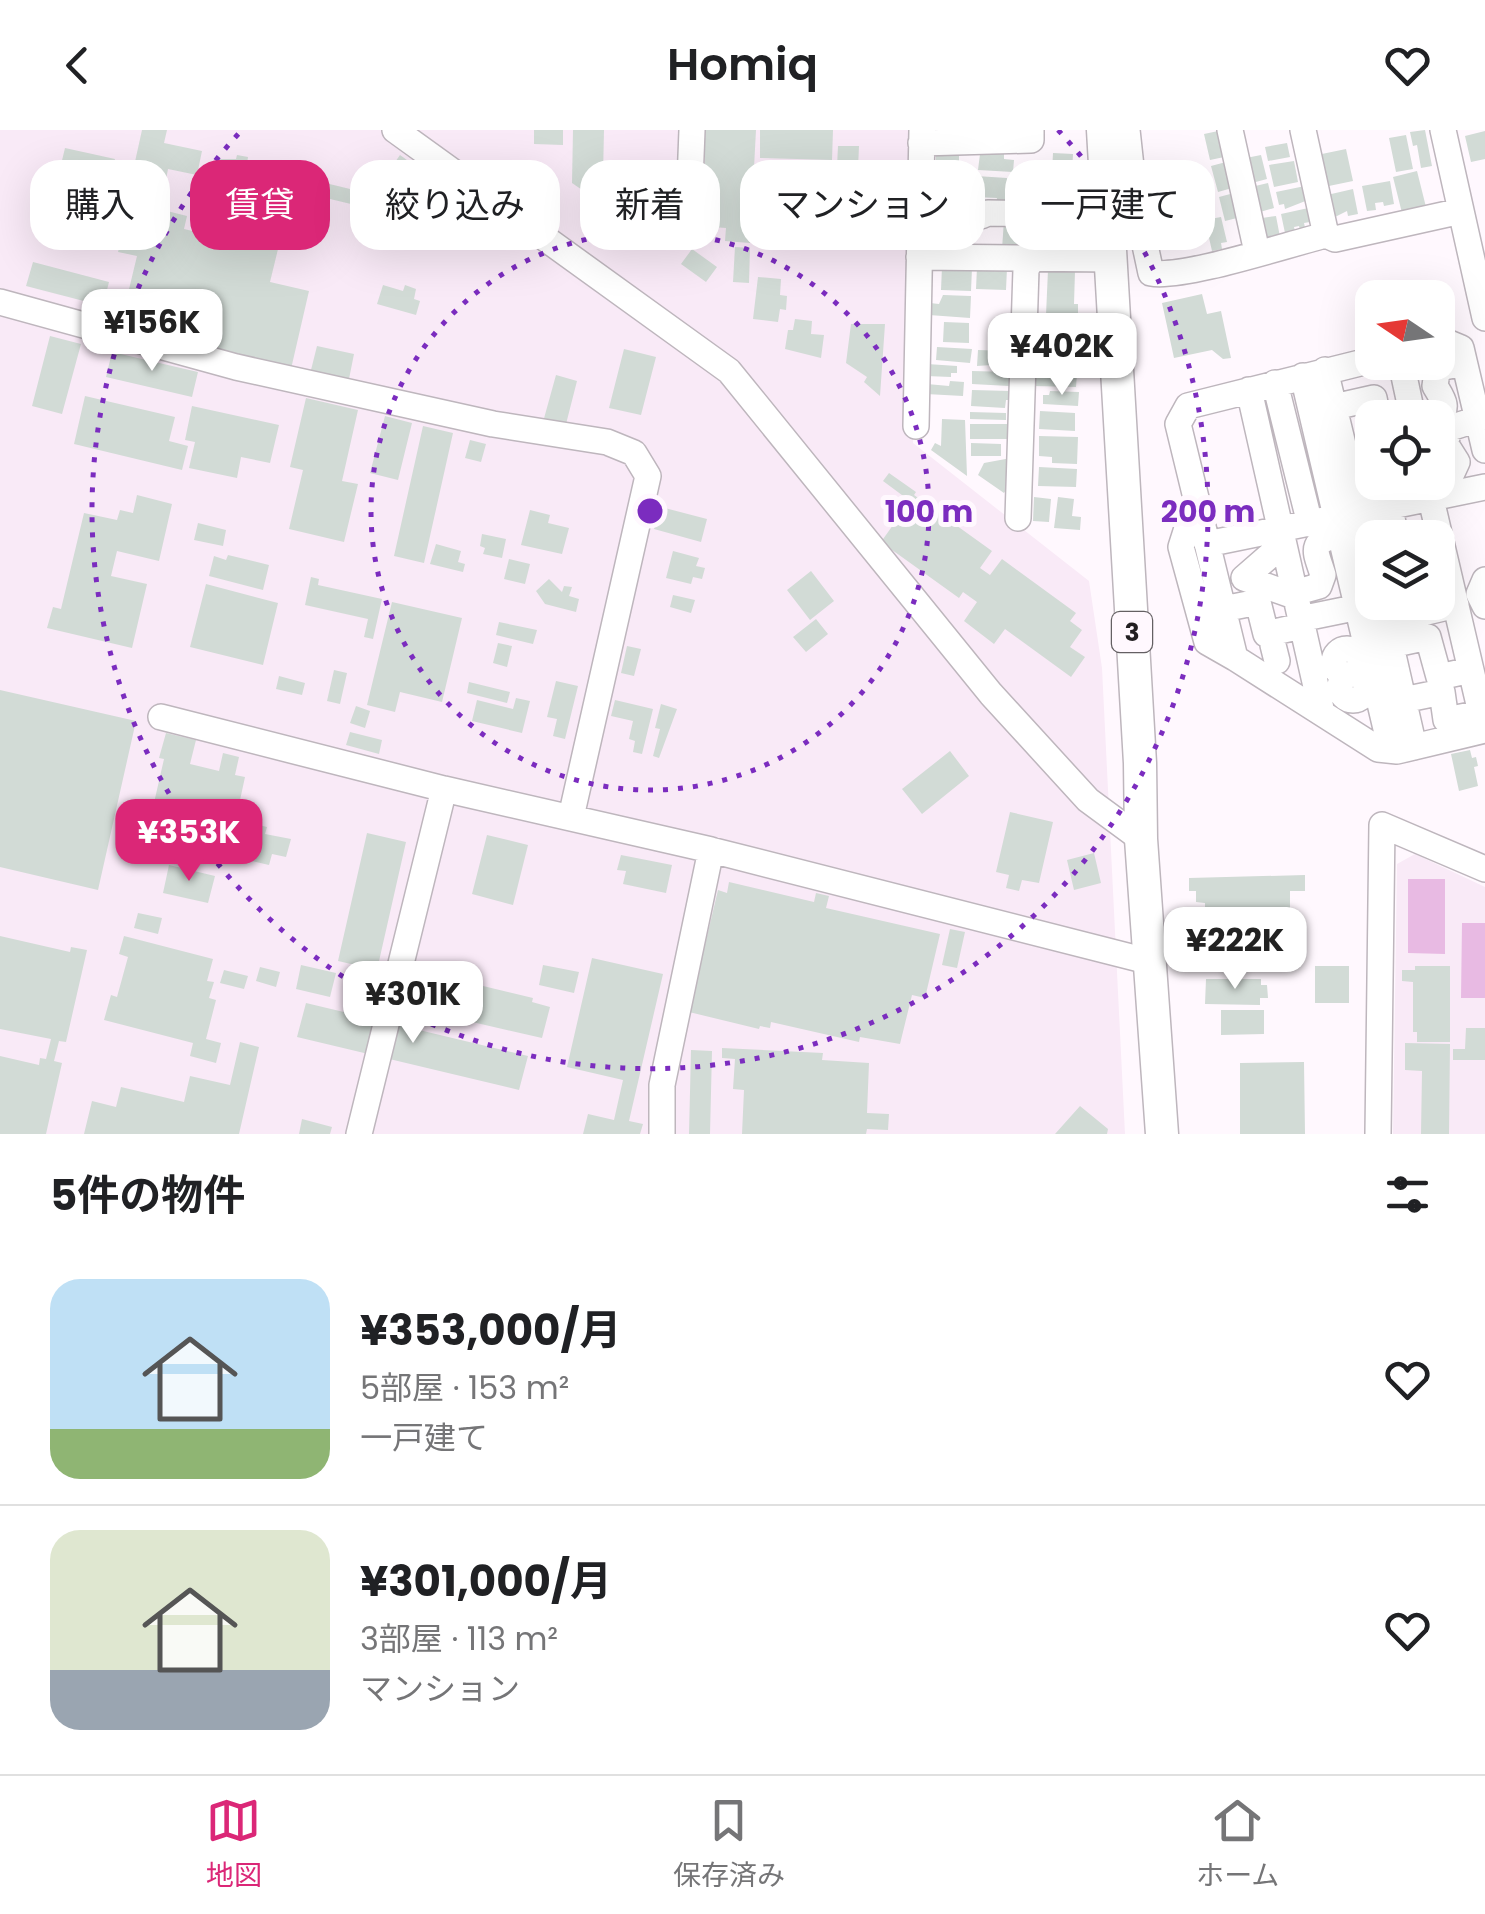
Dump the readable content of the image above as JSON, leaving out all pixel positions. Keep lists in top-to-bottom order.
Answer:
{
  "streets": {
    "main road": ["3"]
  },
  "north": "left",
  "page": {
    "header": "Homiq",
    "chip": [
      "購入",
      "賃貸",
      "絞り込み",
      "新着",
      "マンション",
      "一戸建て"
    ],
    "price": [
      "¥156K",
      "¥402K",
      "¥353K",
      "¥222K",
      "¥301K"
    ],
    "heading": "5件の物件",
    "list": [
      {
        "name": "¥353,000/月",
        "note": "5部屋 · 153 m² · 一戸建て"
      },
      {
        "name": "¥301,000/月",
        "note": "3部屋 · 113 m² · マンション"
      }
    ],
    "tabs": ["地図", "保存済み", "ホーム"]
  },
  "rings": ["100 m", "200 m"]
}
